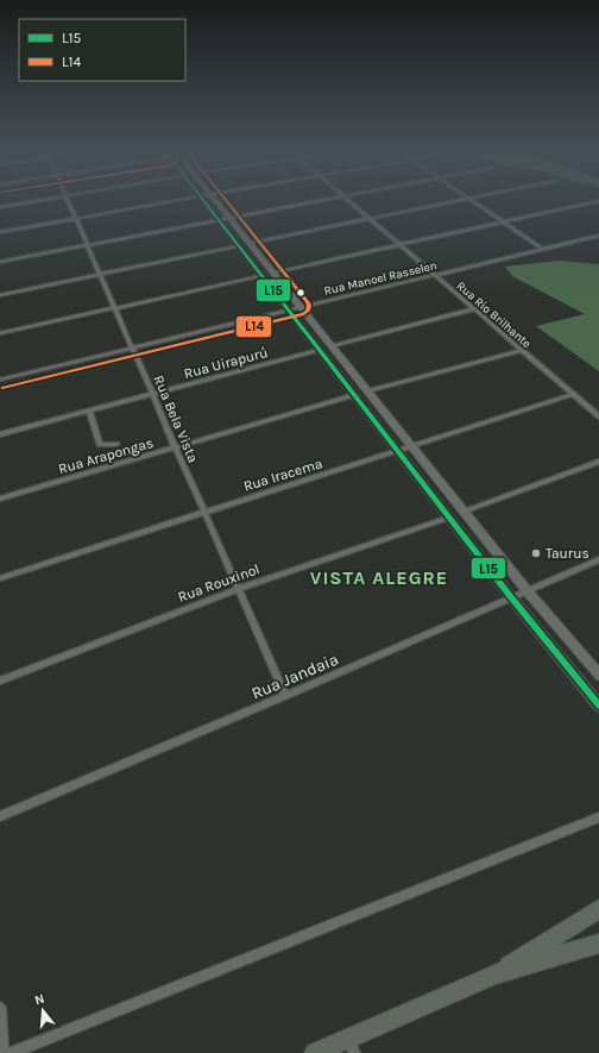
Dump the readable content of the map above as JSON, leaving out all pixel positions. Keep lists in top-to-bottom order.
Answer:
{
  "streets": {
    "street": [
      "Rua Manoel Rasselen",
      "Rua Rio Brilhante",
      "Rua Uirapurú",
      "Rua Bela Vista",
      "Rua Arapongas",
      "Rua Iracema",
      "Rua Rouxinol",
      "Rua Jandaia"
    ]
  },
  "crossings": [
    ["Rua Manoel Rasselen", "Rua Rio Brilhante"],
    ["Rua Manoel Rasselen", "Rua Bela Vista"],
    ["Rua Rio Brilhante", "Rua Iracema"],
    ["Rua Uirapurú", "Rua Bela Vista"],
    ["Rua Bela Vista", "Rua Arapongas"],
    ["Rua Bela Vista", "Rua Iracema"],
    ["Rua Bela Vista", "Rua Rouxinol"],
    ["Rua Bela Vista", "Rua Jandaia"]
  ],
  "districts": ["VISTA ALEGRE"],
  "places": ["Taurus"],
  "lines": ["transit line L15", "transit line L14"],
  "legend": ["L15", "L14"],
  "north": "top"
}
